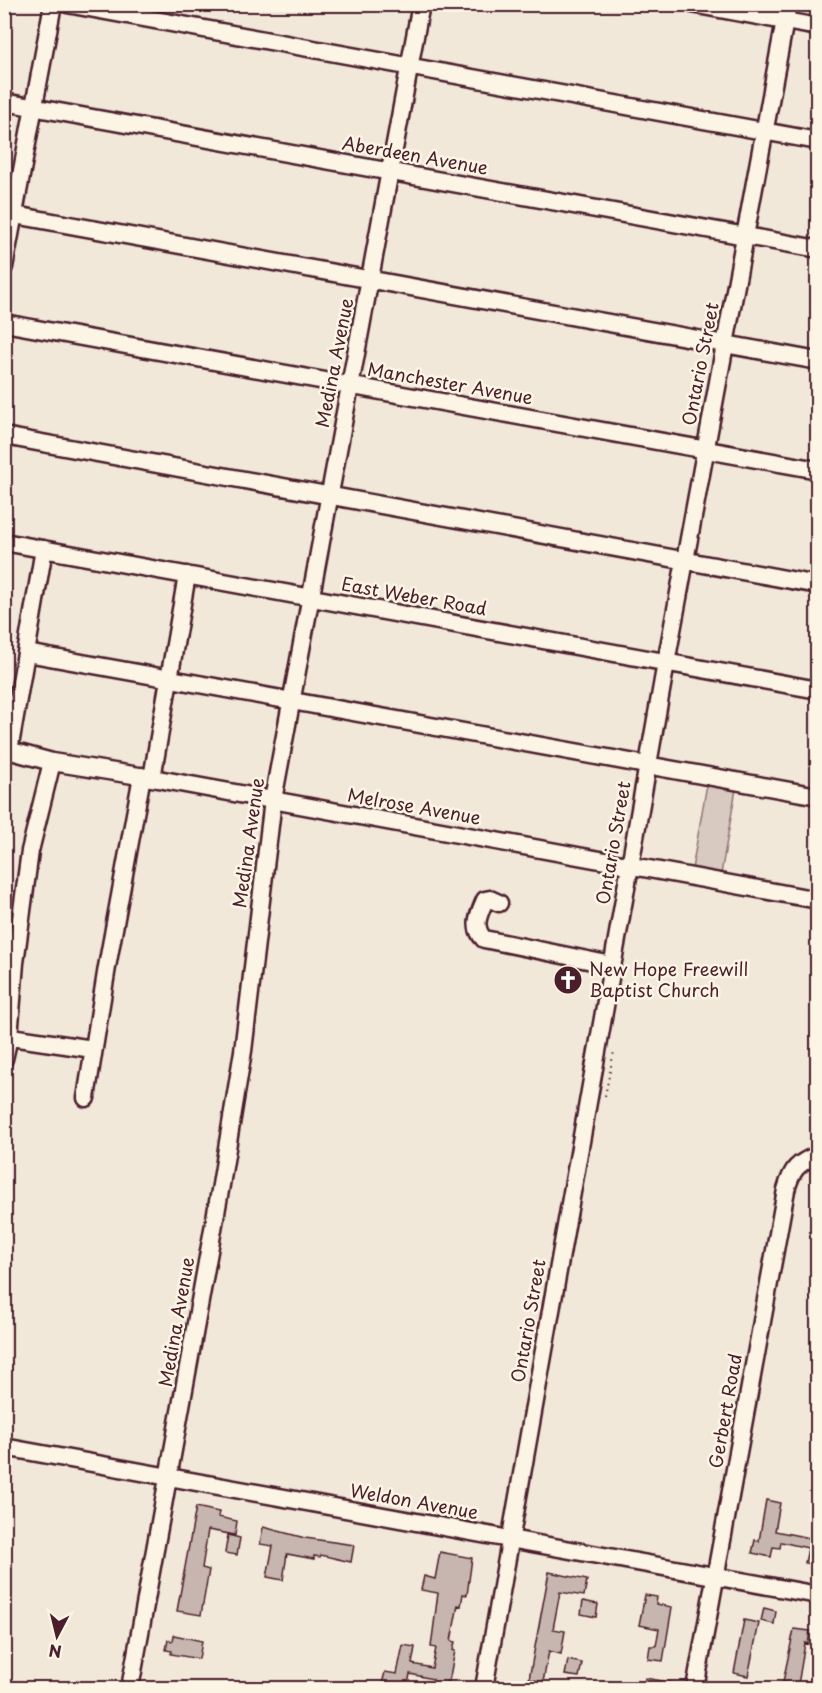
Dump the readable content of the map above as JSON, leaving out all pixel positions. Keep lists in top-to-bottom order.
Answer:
{
  "streets": {
    "street": [
      "Aberdeen Avenue",
      "Medina Avenue",
      "Ontario Street",
      "Manchester Avenue",
      "East Weber Road",
      "Melrose Avenue",
      "Gerbert Road",
      "Weldon Avenue"
    ]
  },
  "crossings": [
    ["Aberdeen Avenue", "Medina Avenue"],
    ["Aberdeen Avenue", "Ontario Street"],
    ["Medina Avenue", "Manchester Avenue"],
    ["Medina Avenue", "East Weber Road"],
    ["Medina Avenue", "Melrose Avenue"],
    ["Medina Avenue", "Weldon Avenue"],
    ["Ontario Street", "Manchester Avenue"],
    ["Ontario Street", "East Weber Road"],
    ["Ontario Street", "Melrose Avenue"],
    ["Ontario Street", "Weldon Avenue"],
    ["Gerbert Road", "Weldon Avenue"]
  ],
  "places": {
    "church": ["New Hope Freewill Baptist Church"]
  },
  "north": "bottom"
}
